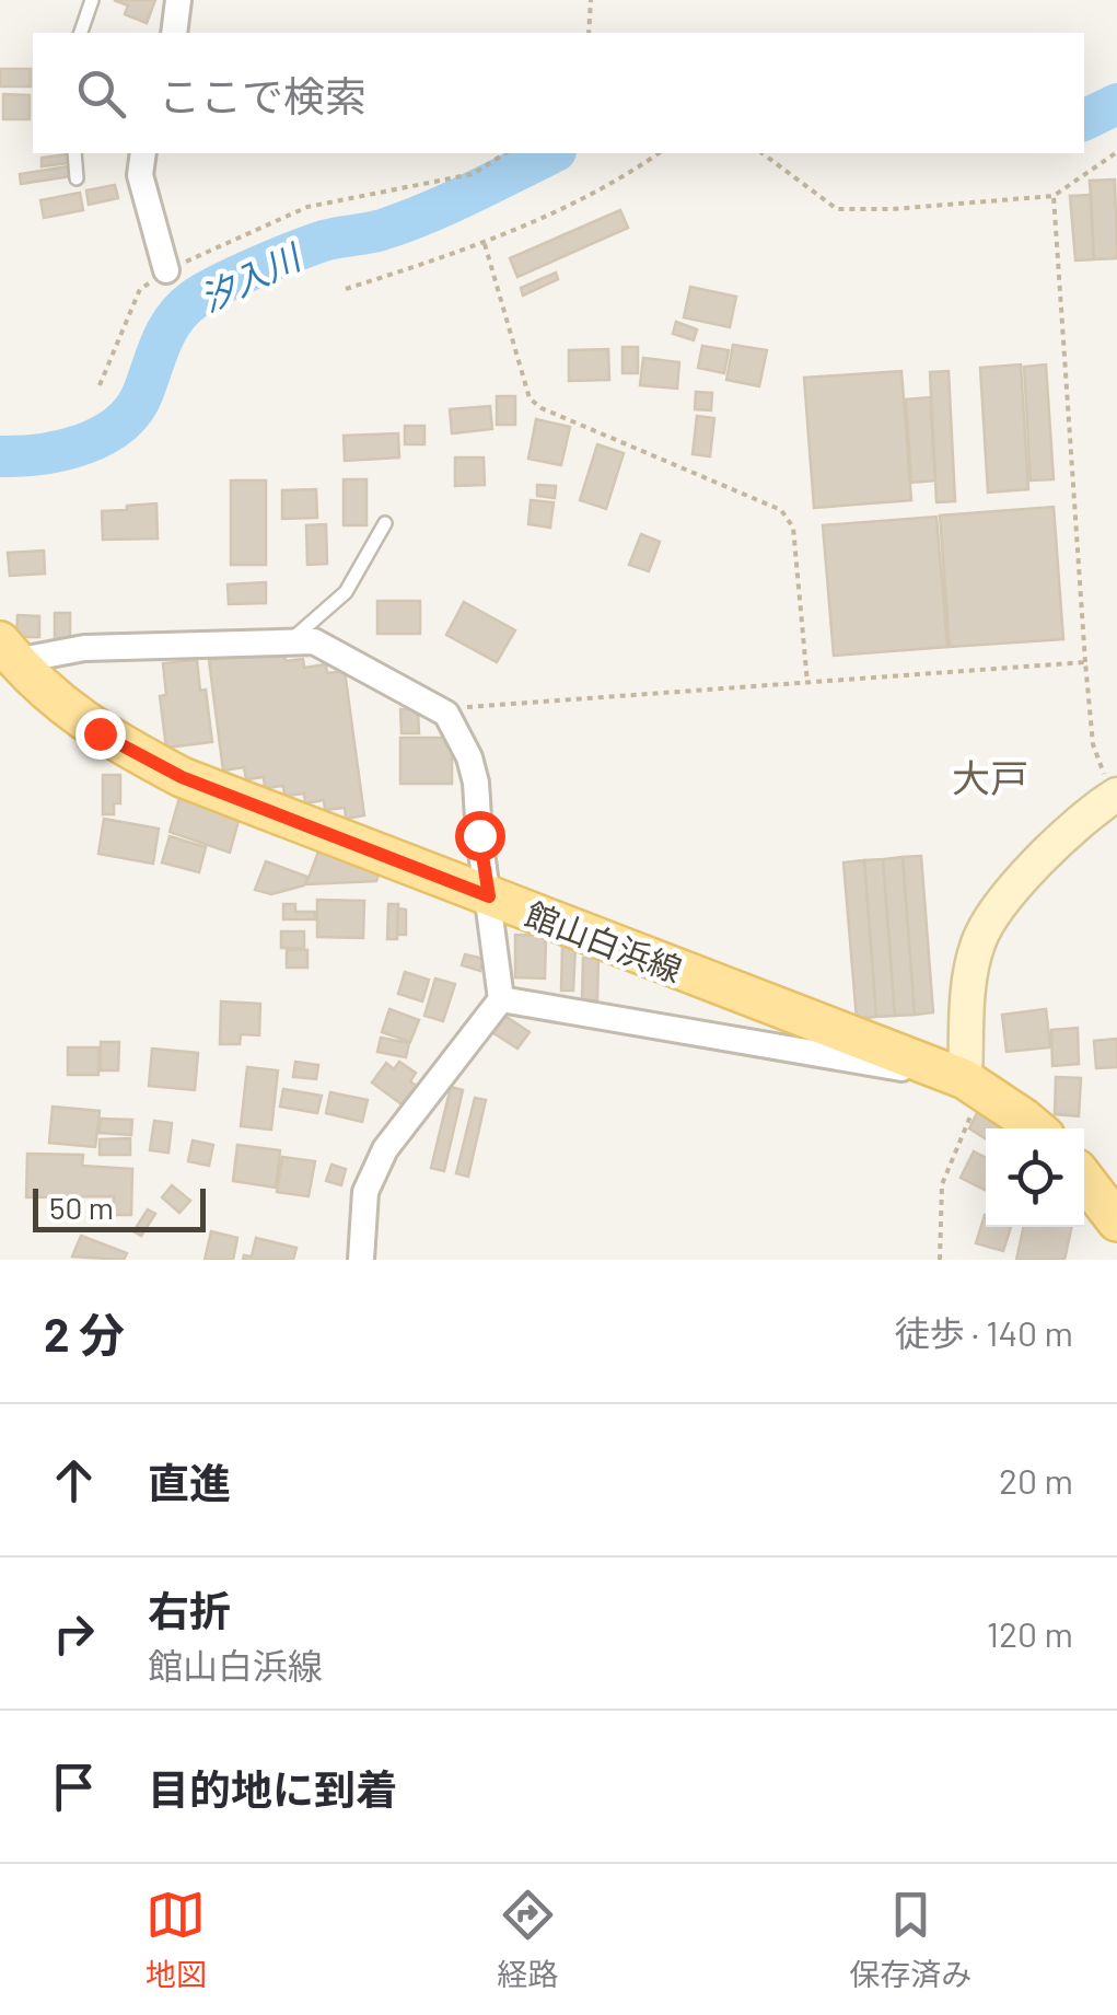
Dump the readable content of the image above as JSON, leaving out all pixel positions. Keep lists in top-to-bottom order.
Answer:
{
  "streets": {
    "main road": ["館山白浜線"]
  },
  "districts": ["大戸"],
  "water": ["汐入川"],
  "scale_bar": "50 m",
  "page": {
    "search": "ここで検索",
    "scale": "50 m",
    "heading": ["2 分", "徒歩 · 140 m"],
    "list": [
      ["直進", "20 m"],
      ["右折", "館山白浜線", "120 m"],
      "目的地に到着"
    ],
    "nav": ["地図", "経路", "保存済み"]
  }
}
